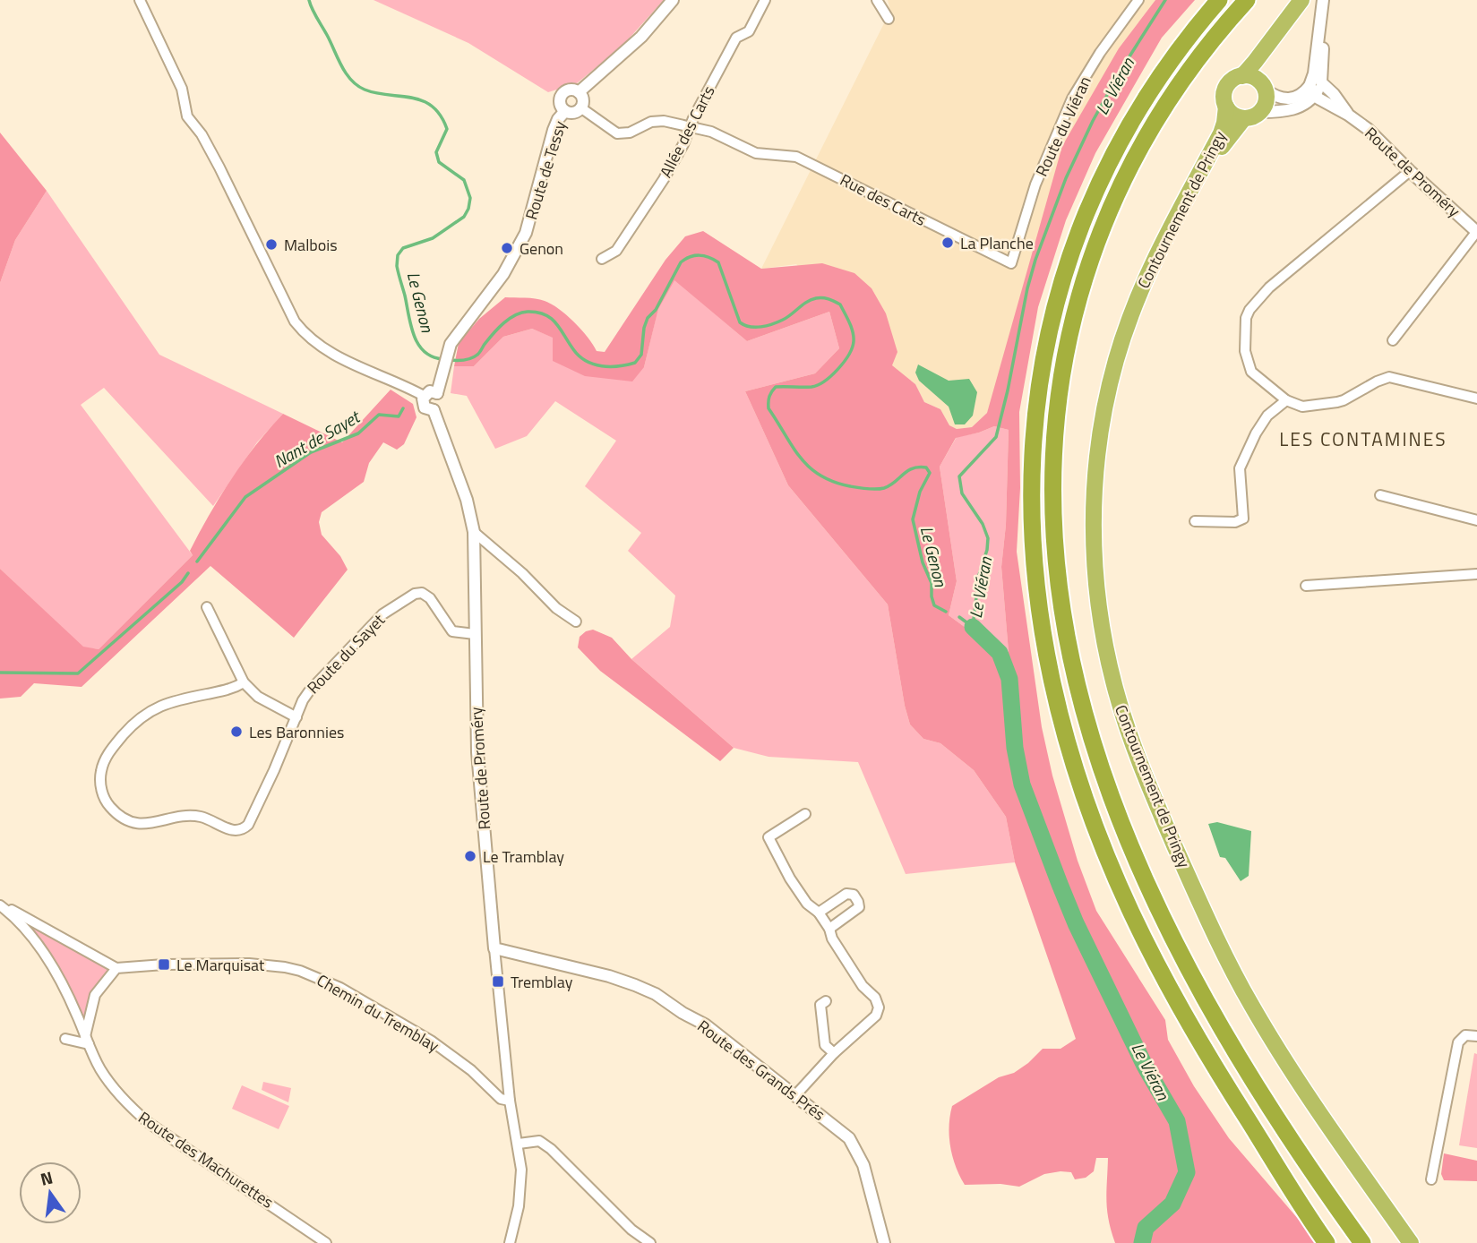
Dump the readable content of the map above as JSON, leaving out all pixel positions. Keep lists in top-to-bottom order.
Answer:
{
  "streets": {
    "highway": ["Contournement de Pringy"],
    "street": [
      "Route du Viéran",
      "Allée des Carts",
      "Route de Tessy",
      "Route de Proméry",
      "Rue des Carts",
      "Route du Sayet",
      "Chemin du Tremblay",
      "Route des Grands Prés",
      "Route des Machurettes"
    ]
  },
  "crossings": [
    ["Route du Viéran", "Rue des Carts"],
    ["Allée des Carts", "Rue des Carts"],
    ["Route de Tessy", "Route de Proméry"],
    ["Route de Tessy", "Rue des Carts"],
    ["Route de Proméry", "Route du Sayet"],
    ["Route de Proméry", "Chemin du Tremblay"],
    ["Route de Proméry", "Route des Grands Prés"]
  ],
  "districts": ["LES CONTAMINES"],
  "water": ["Le Viéran", "Le Genon", "Nant de Sayet"],
  "places": {
    "other": [
      "La Planche",
      "Malbois",
      "Genon",
      "Les Baronnies",
      "Le Tramblay"
    ],
    "transit": ["Le Marquisat", "Tremblay"]
  },
  "north": "top"
}
